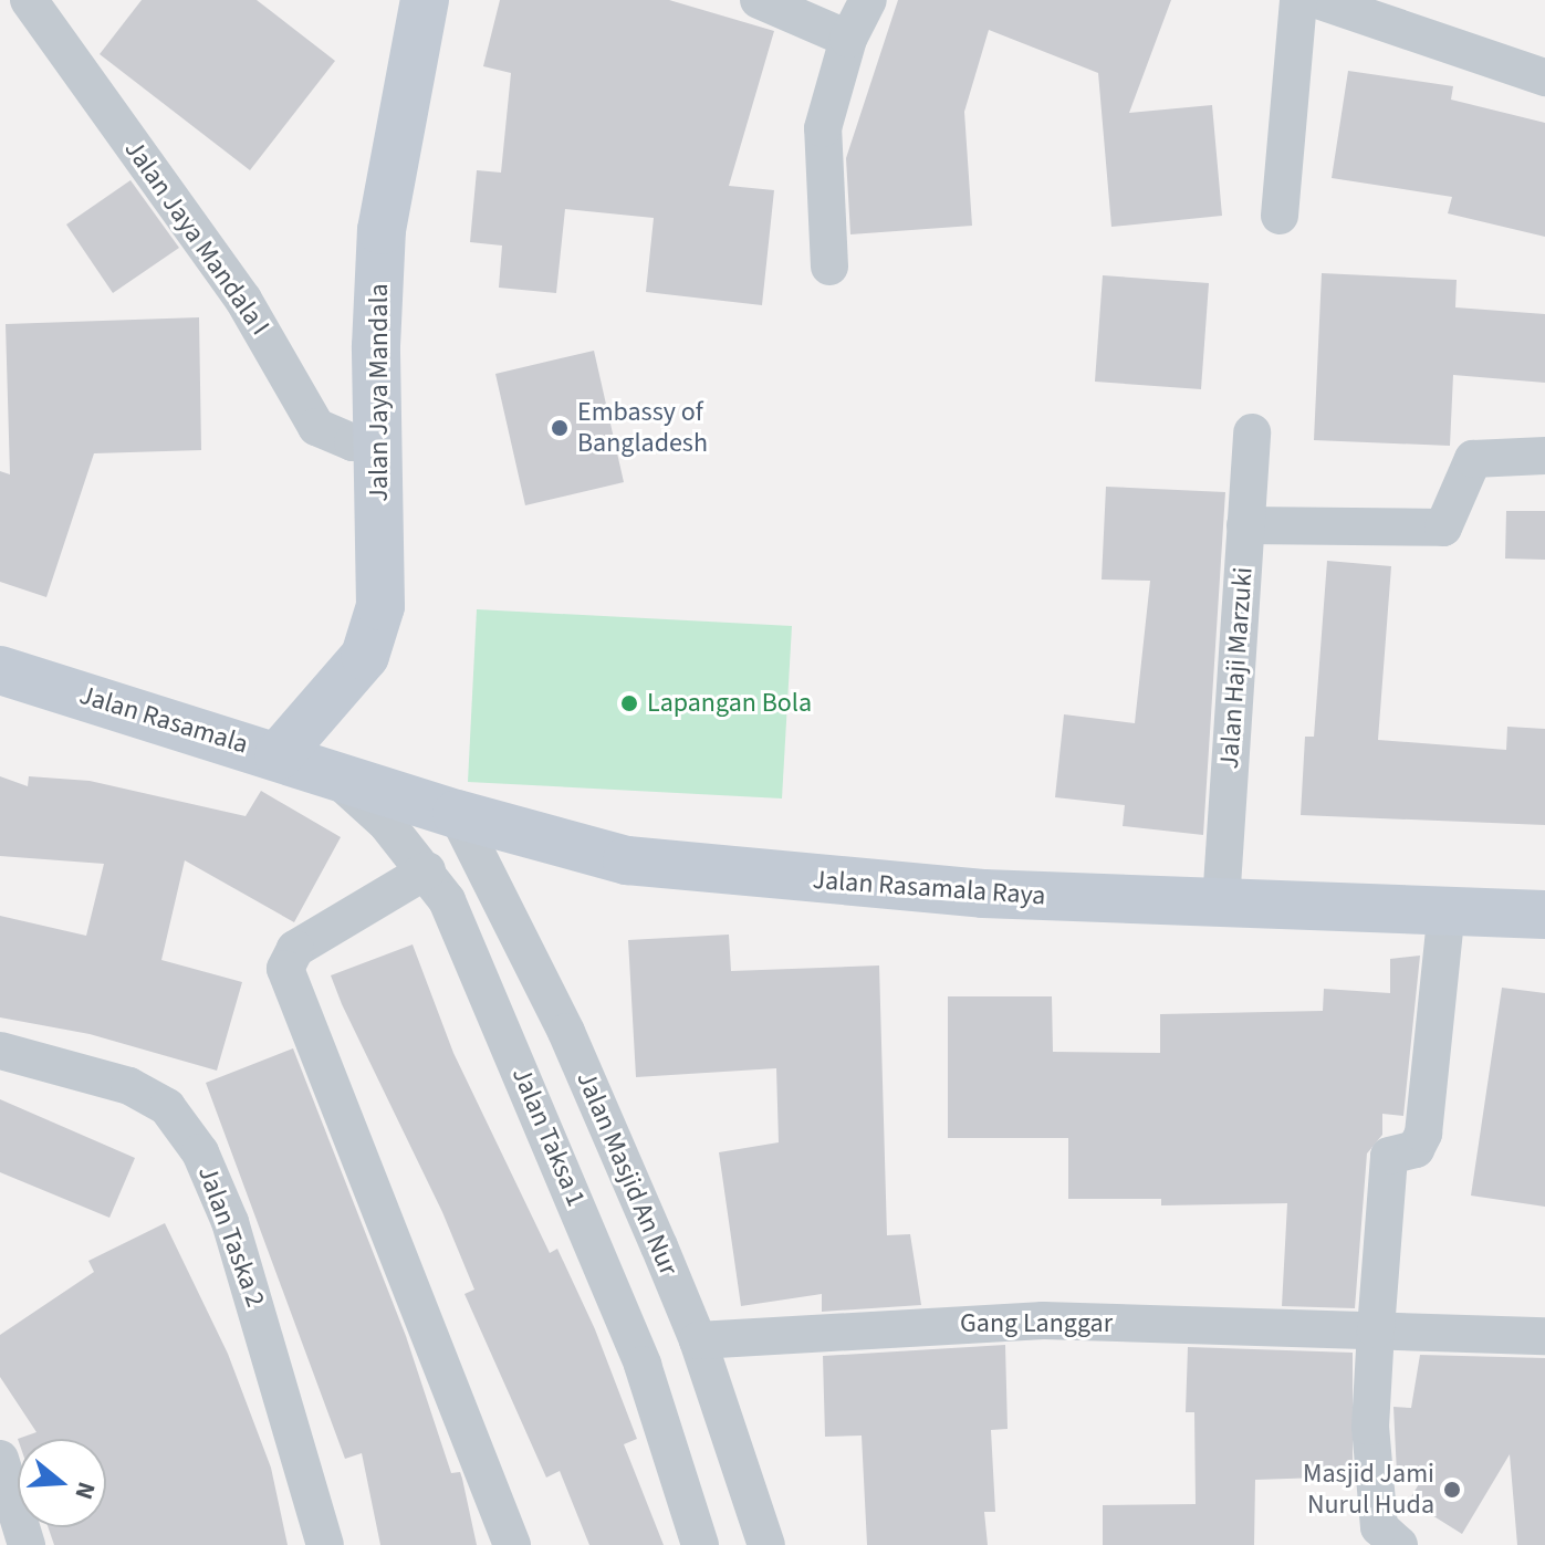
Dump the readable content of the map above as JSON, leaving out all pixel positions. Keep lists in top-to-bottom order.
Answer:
{
  "streets": {
    "street": [
      "Jalan Jaya Mandala I",
      "Jalan Jaya Mandala",
      "Jalan Haji Marzuki",
      "Jalan Rasamala",
      "Jalan Rasamala Raya",
      "Jalan Taksa 1",
      "Jalan Masjid An Nur",
      "Jalan Taska 2",
      "Gang Langgar"
    ]
  },
  "crossings": [
    ["Jalan Jaya Mandala I", "Jalan Jaya Mandala"],
    ["Jalan Jaya Mandala", "Jalan Rasamala"],
    ["Jalan Haji Marzuki", "Jalan Rasamala Raya"],
    ["Jalan Rasamala", "Jalan Rasamala Raya"],
    ["Jalan Rasamala", "Jalan Taksa 1"],
    ["Jalan Rasamala Raya", "Jalan Taksa 1"],
    ["Jalan Rasamala Raya", "Jalan Masjid An Nur"],
    ["Jalan Masjid An Nur", "Gang Langgar"]
  ],
  "places": ["Embassy of Bangladesh", "Lapangan Bola", "Masjid Jami Nurul Huda"],
  "north": "right"
}
